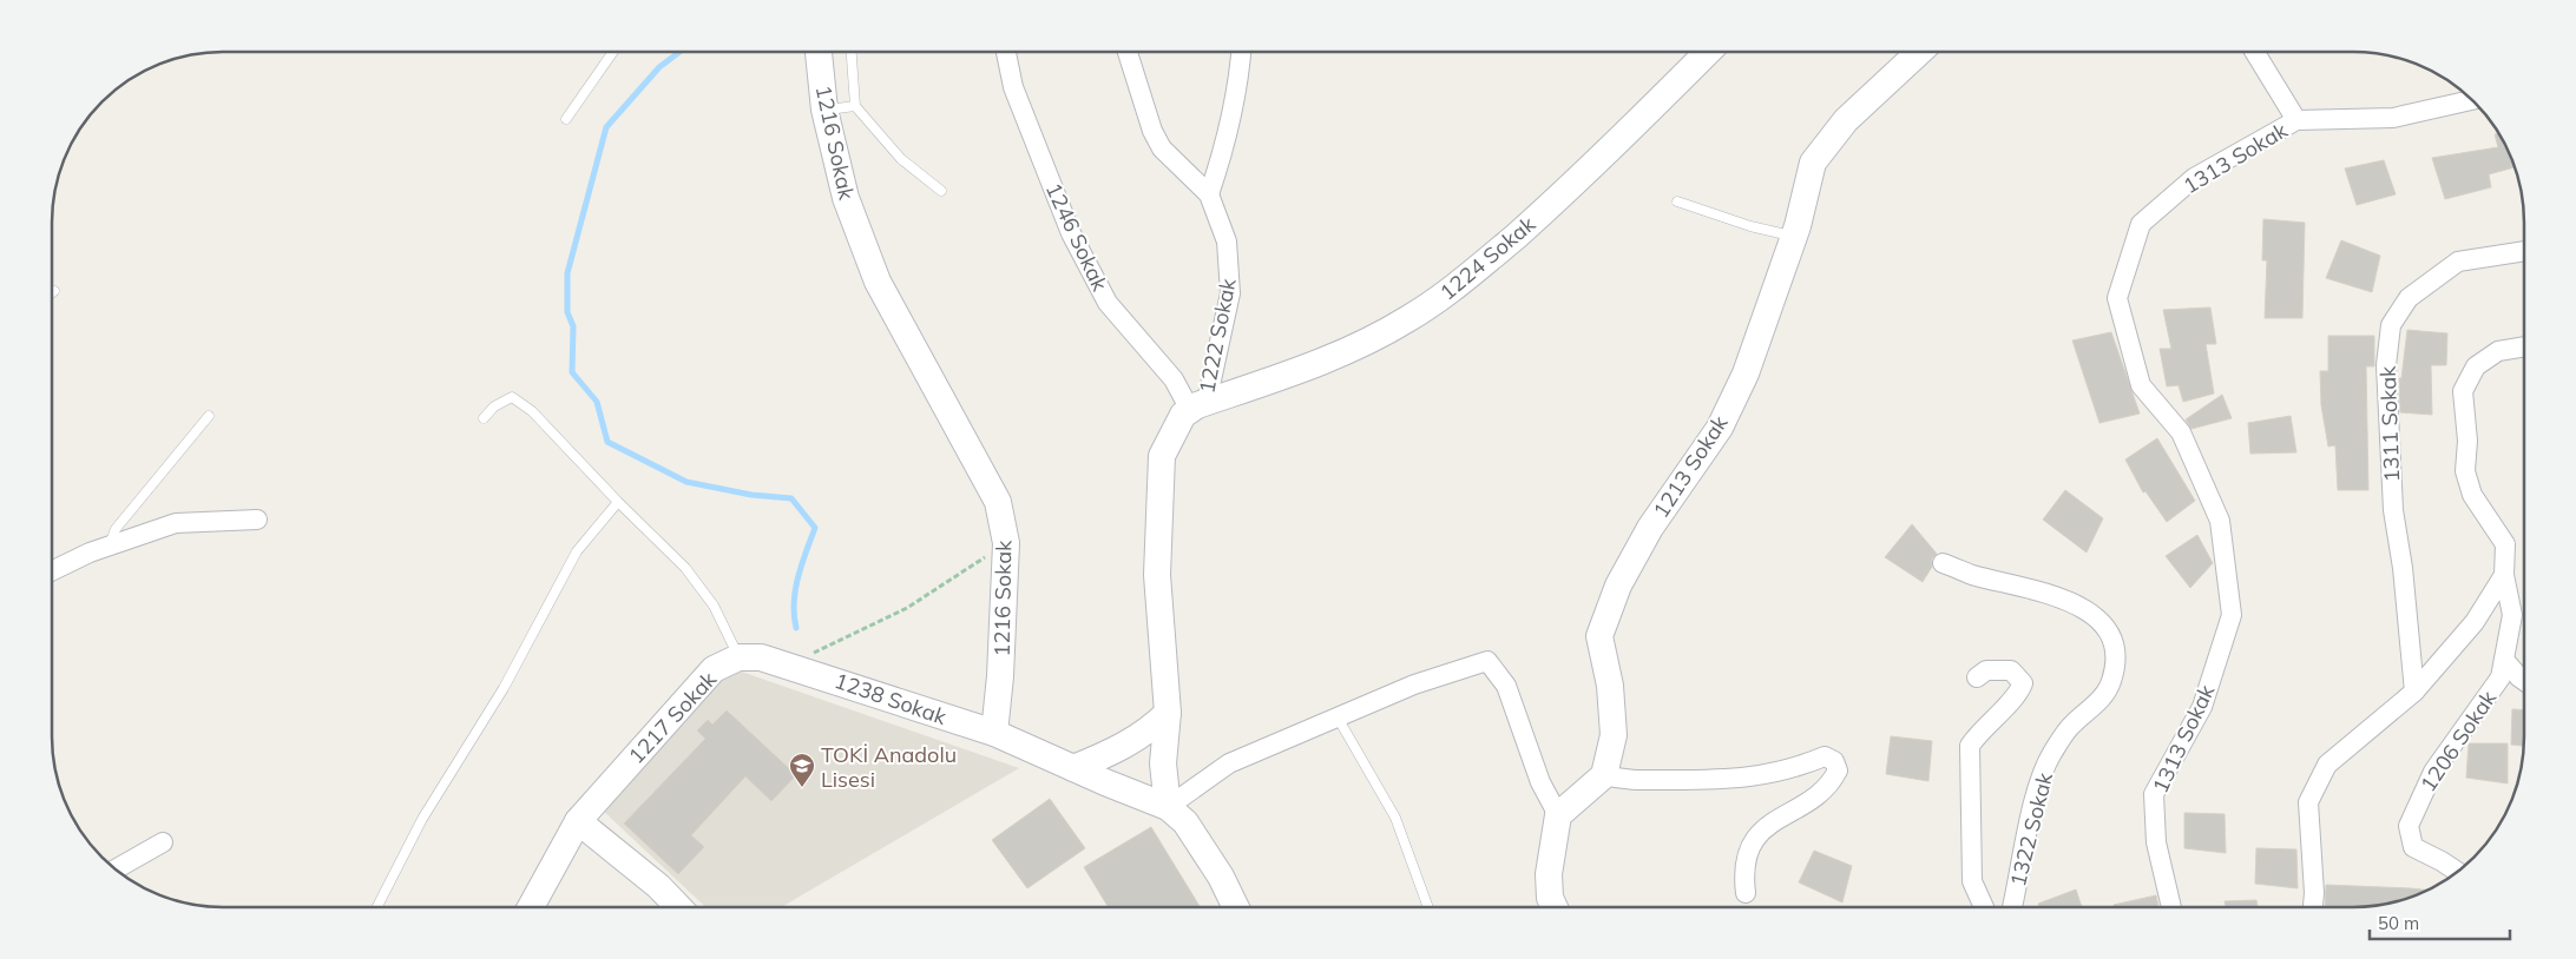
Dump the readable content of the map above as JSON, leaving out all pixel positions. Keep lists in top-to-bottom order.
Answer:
{
  "streets": {
    "street": [
      "1216 Sokak",
      "1313 Sokak",
      "1246 Sokak",
      "1224 Sokak",
      "1222 Sokak",
      "1311 Sokak",
      "1213 Sokak",
      "1238 Sokak",
      "1217 Sokak",
      "1206 Sokak",
      "1322 Sokak"
    ]
  },
  "crossings": [
    ["1216 Sokak", "1238 Sokak"],
    ["1246 Sokak", "1224 Sokak"],
    ["1246 Sokak", "1222 Sokak"],
    ["1224 Sokak", "1222 Sokak"]
  ],
  "places": {
    "school or university": ["TOKİ Anadolu Lisesi"]
  },
  "scale_bar": "50 m"
}
